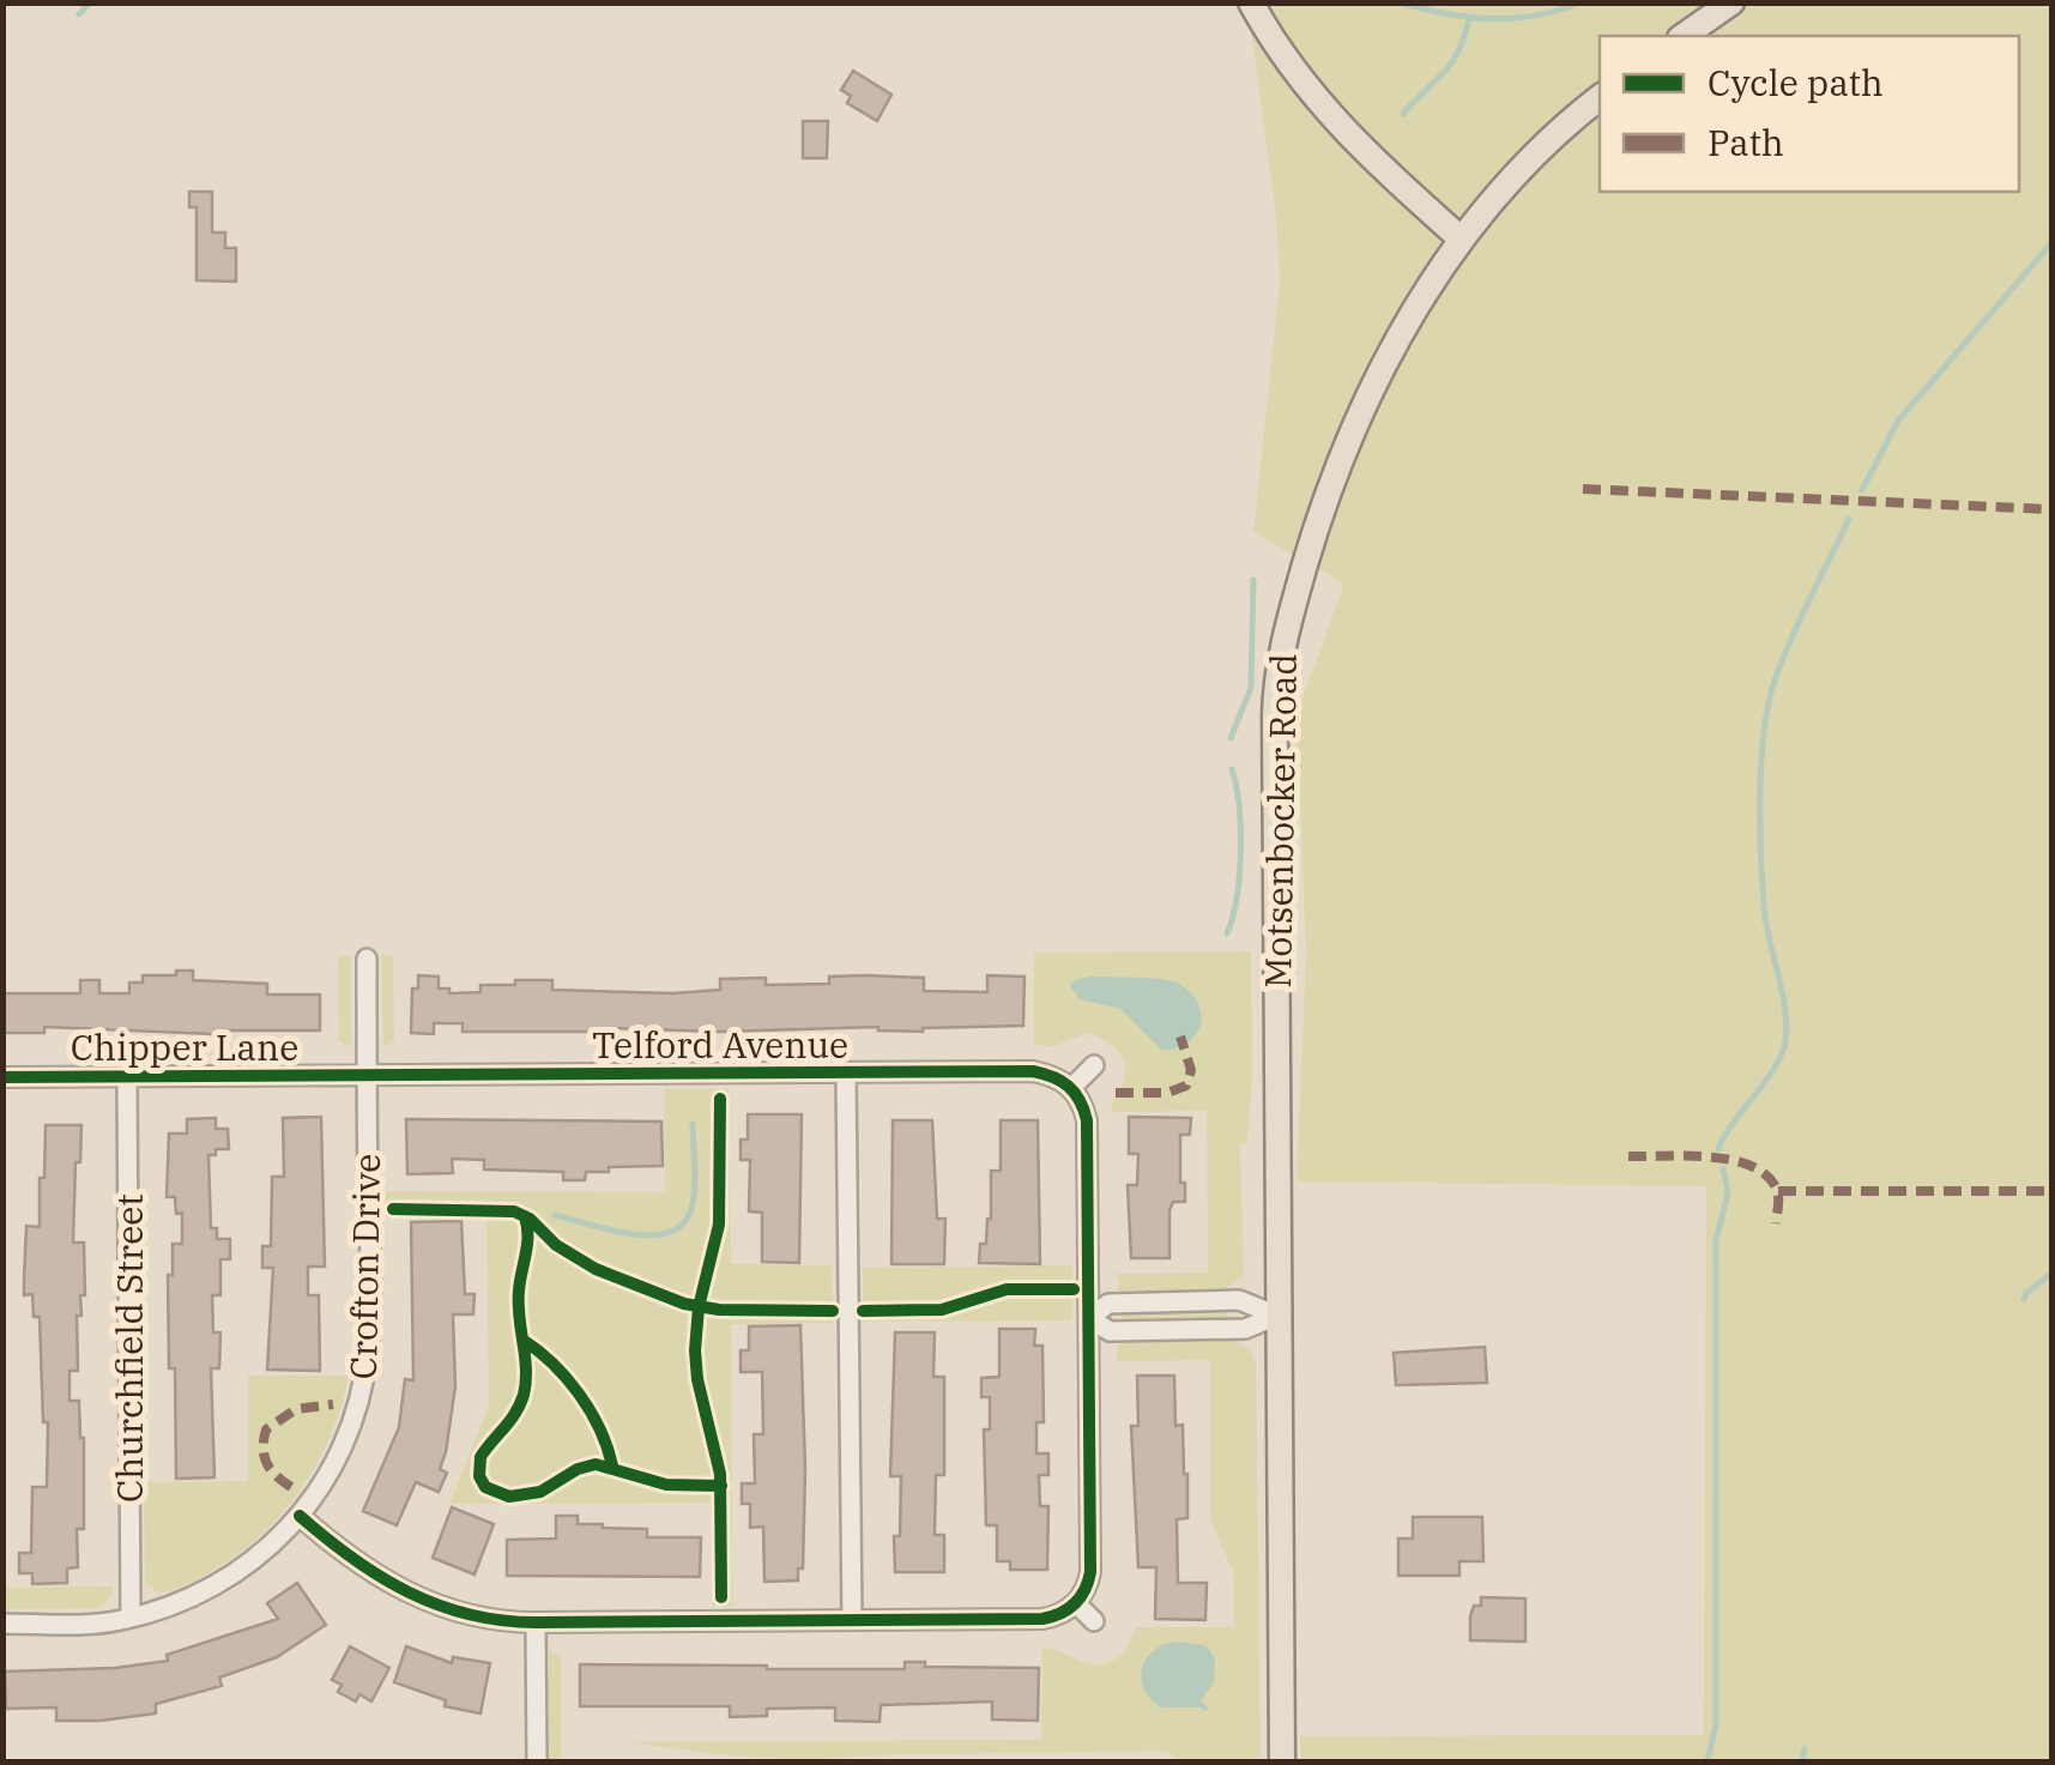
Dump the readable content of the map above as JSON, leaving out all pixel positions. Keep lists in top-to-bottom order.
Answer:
{
  "streets": {
    "main road": ["Motsenbocker Road"],
    "street": [
      "Telford Avenue",
      "Chipper Lane",
      "Crofton Drive",
      "Churchfield Street"
    ]
  },
  "crossings": [
    ["Telford Avenue", "Chipper Lane"],
    ["Telford Avenue", "Crofton Drive"],
    ["Chipper Lane", "Crofton Drive"],
    ["Chipper Lane", "Churchfield Street"],
    ["Crofton Drive", "Churchfield Street"]
  ],
  "legend": ["Cycle path", "Path"]
}
